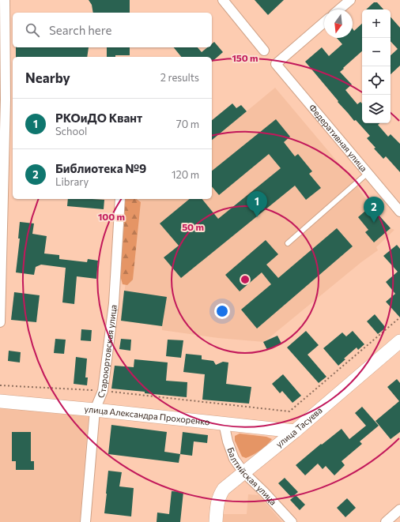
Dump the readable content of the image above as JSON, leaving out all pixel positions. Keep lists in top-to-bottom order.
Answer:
{
  "streets": {
    "street": [
      "Федеративная улица",
      "Староюртовская улица",
      "улица Александра Прохоренко",
      "улица Тасуева",
      "Балтийская улица"
    ]
  },
  "crossings": [
    ["Староюртовская улица", "улица Александра Прохоренко"],
    ["улица Александра Прохоренко", "улица Тасуева"],
    ["улица Александра Прохоренко", "Балтийская улица"],
    ["улица Тасуева", "Балтийская улица"]
  ],
  "north": "bottom",
  "page": {
    "map_buttons": ["+", "−"],
    "search": "Search here",
    "heading": ["Nearby", "2 results"],
    "list": [
      {
        "mark": "1",
        "name": "РКОиДО Квант",
        "note": "School",
        "value": "70 m"
      },
      {
        "mark": "2",
        "name": "Библиотека №9",
        "note": "Library",
        "value": "120 m"
      }
    ],
    "pins": ["1", "2"]
  },
  "rings": ["150 m", "100 m", "50 m"]
}
